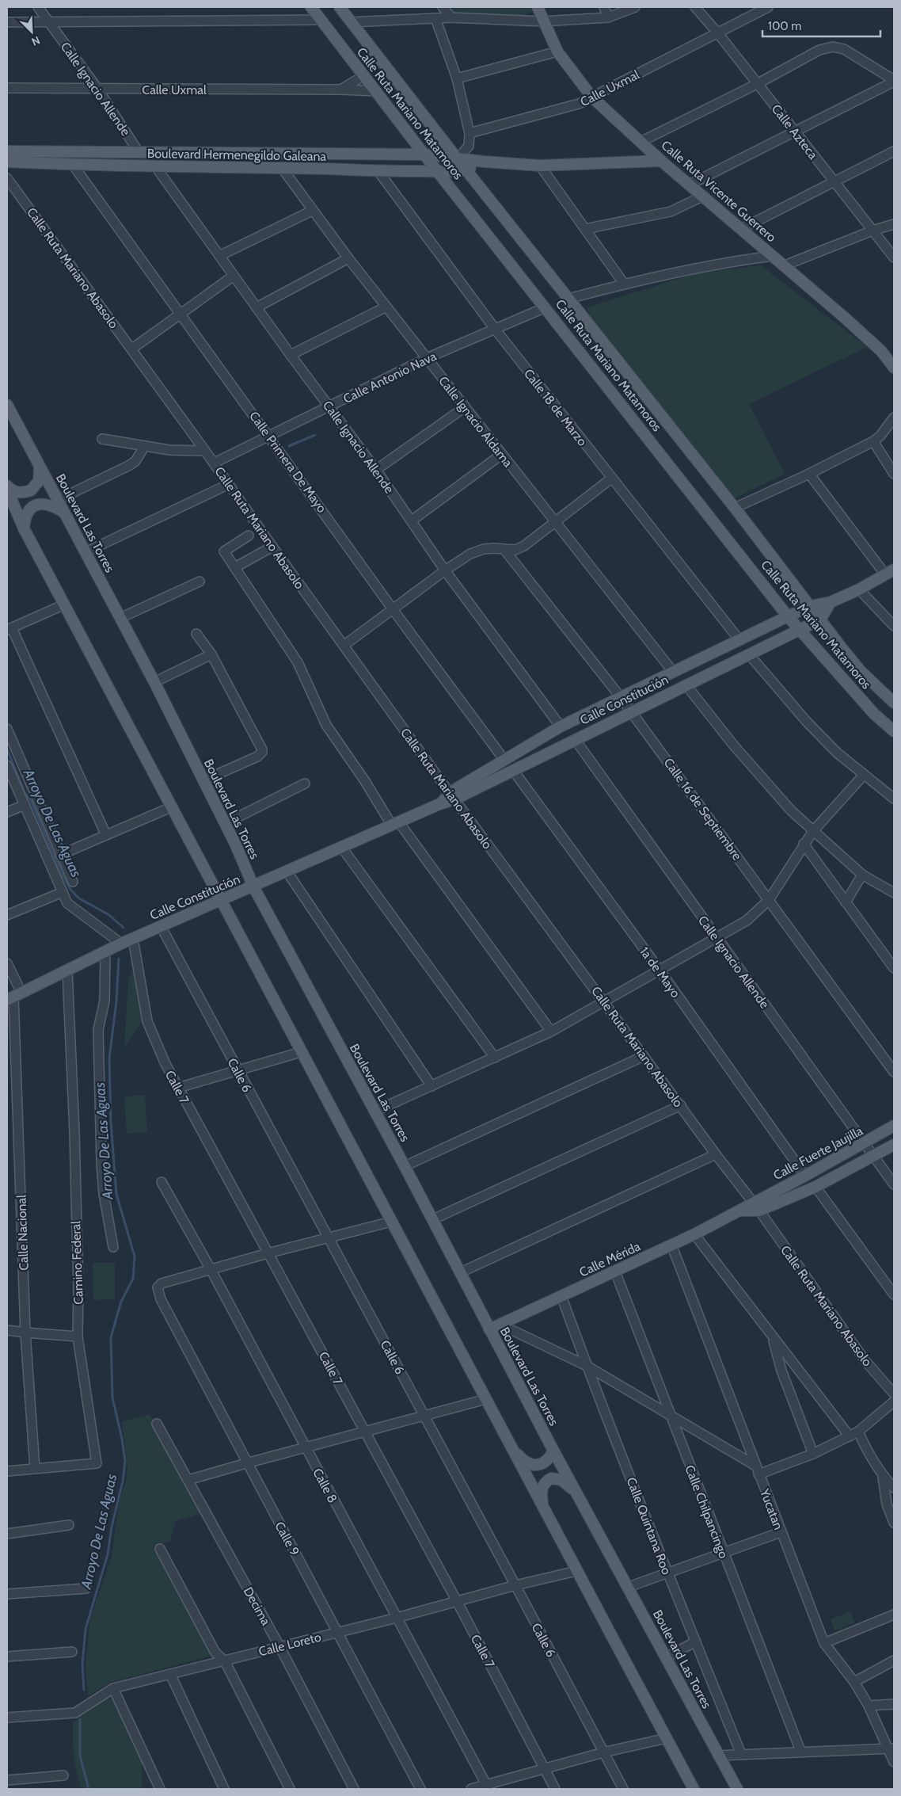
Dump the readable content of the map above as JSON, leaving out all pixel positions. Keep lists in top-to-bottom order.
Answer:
{
  "streets": {
    "main road": [
      "Calle Ruta Mariano Matamoros",
      "Boulevard Hermenegildo Galeana",
      "Calle Ruta Vicente Guerrero",
      "Boulevard Las Torres",
      "Calle Constitución",
      "Calle Fuerte Jaujilla",
      "Calle Mérida"
    ],
    "street": [
      "Calle Uxmal",
      "Calle Ignacio Allende",
      "Calle Azteca",
      "Calle Ruta Mariano Abasolo",
      "Calle Antonio Nava",
      "Calle 18 de Marzo",
      "Calle Ignacio Aldama",
      "Calle Primera De Mayo",
      "Calle 16 de Septiembre",
      "1a de Mayo",
      "Calle 6",
      "Calle 7",
      "Calle Nacional",
      "Camino Federal",
      "Calle 8",
      "Yucatan",
      "Calle Chilpancingo",
      "Calle Quintana Roo",
      "Calle 9",
      "Decima",
      "Calle Loreto"
    ]
  },
  "crossings": [
    ["Calle Uxmal", "Calle Ignacio Allende"],
    ["Calle Uxmal", "Calle Ruta Mariano Matamoros"],
    ["Calle Uxmal", "Calle Azteca"],
    ["Calle Uxmal", "Calle Ruta Vicente Guerrero"],
    ["Calle Ignacio Allende", "Boulevard Hermenegildo Galeana"],
    ["Calle Ignacio Allende", "Calle Antonio Nava"],
    ["Calle Ignacio Allende", "Calle Constitución"],
    ["Calle Ignacio Allende", "Calle Fuerte Jaujilla"],
    ["Calle Ruta Mariano Matamoros", "Boulevard Hermenegildo Galeana"],
    ["Calle Ruta Mariano Matamoros", "Calle Antonio Nava"],
    ["Calle Ruta Mariano Matamoros", "Calle Constitución"],
    ["Boulevard Hermenegildo Galeana", "Calle Ruta Vicente Guerrero"],
    ["Boulevard Hermenegildo Galeana", "Calle 18 de Marzo"],
    ["Boulevard Hermenegildo Galeana", "Calle Ignacio Aldama"],
    ["Boulevard Hermenegildo Galeana", "Calle Primera De Mayo"],
    ["Calle Ruta Mariano Abasolo", "Calle Antonio Nava"],
    ["Calle Ruta Mariano Abasolo", "Calle Constitución"],
    ["Calle Ruta Mariano Abasolo", "Calle Fuerte Jaujilla"],
    ["Calle Ruta Mariano Abasolo", "Calle Mérida"],
    ["Calle Antonio Nava", "Calle 18 de Marzo"],
    ["Calle Antonio Nava", "Calle Ignacio Aldama"],
    ["Calle Antonio Nava", "Calle Primera De Mayo"],
    ["Calle 18 de Marzo", "Calle Constitución"],
    ["Calle Ignacio Aldama", "Calle Constitución"],
    ["Calle Primera De Mayo", "Calle Constitución"],
    ["Boulevard Las Torres", "Calle Constitución"],
    ["Boulevard Las Torres", "Calle Mérida"],
    ["Calle Constitución", "Calle 16 de Septiembre"],
    ["Calle Constitución", "1a de Mayo"],
    ["Calle Constitución", "Calle 6"],
    ["Calle Constitución", "Calle 7"],
    ["Calle Constitución", "Calle Nacional"],
    ["Calle Constitución", "Camino Federal"],
    ["1a de Mayo", "Calle Fuerte Jaujilla"],
    ["Calle 6", "Calle Loreto"],
    ["Calle 7", "Calle Loreto"],
    ["Calle Fuerte Jaujilla", "Calle Mérida"],
    ["Calle Nacional", "Camino Federal"],
    ["Calle Mérida", "Yucatan"],
    ["Calle Mérida", "Calle Chilpancingo"],
    ["Calle Mérida", "Calle Quintana Roo"],
    ["Calle 8", "Calle 9"],
    ["Calle 8", "Calle Loreto"],
    ["Calle 9", "Calle Loreto"],
    ["Decima", "Calle Loreto"]
  ],
  "water": ["Arroyo De Las Aguas"],
  "scale_bar": "100 m",
  "north": "bottom right"
}
